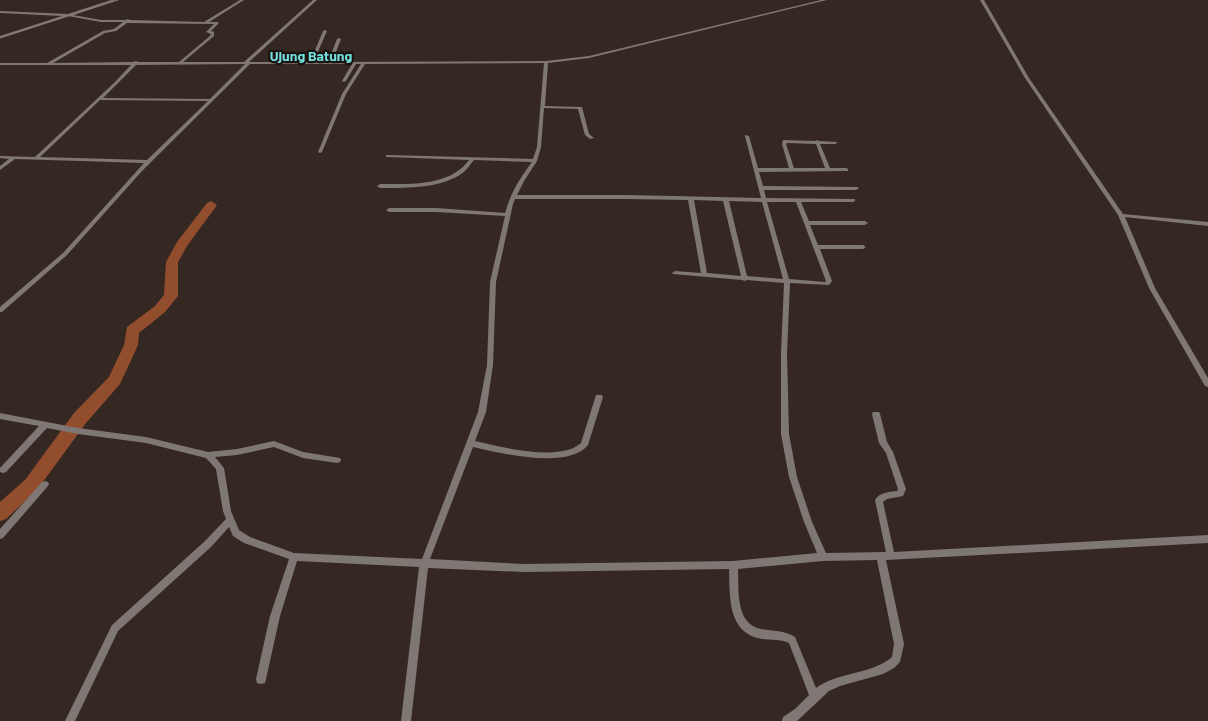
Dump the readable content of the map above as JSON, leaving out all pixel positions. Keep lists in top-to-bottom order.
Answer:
{
  "districts": ["Ujung Batung"]
}
